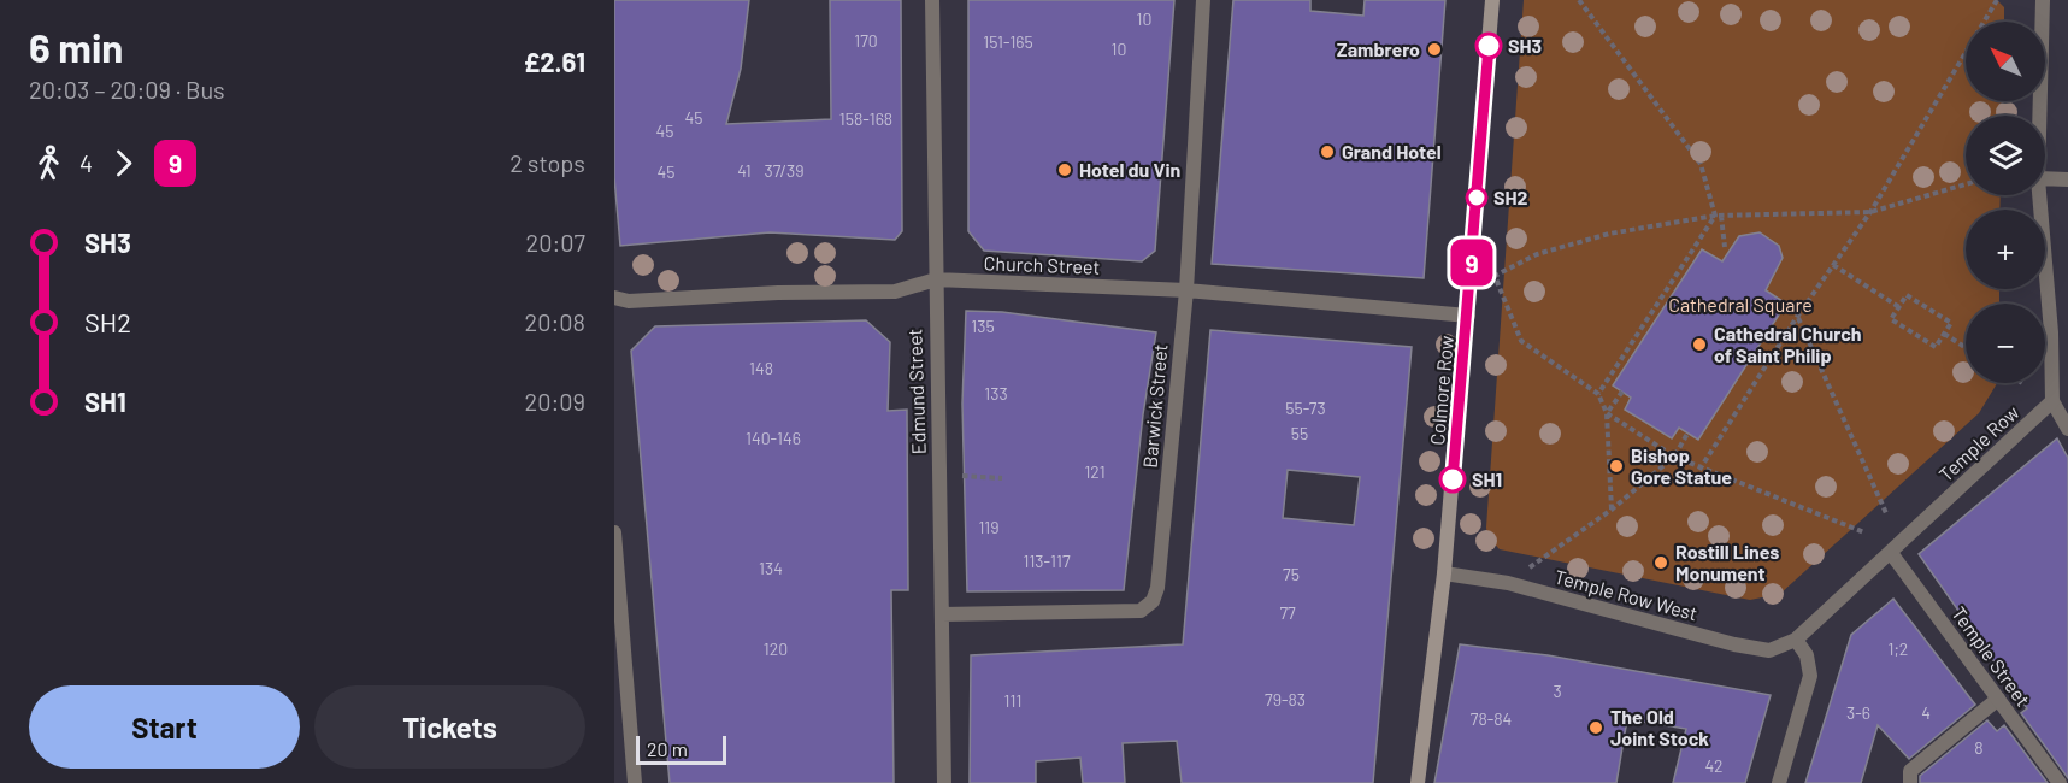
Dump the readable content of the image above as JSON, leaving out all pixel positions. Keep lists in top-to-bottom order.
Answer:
{
  "streets": {
    "street": [
      "Church Street",
      "Colmore Row",
      "Edmund Street",
      "Barwick Street",
      "Temple Row",
      "Temple Row West",
      "Temple Street"
    ]
  },
  "crossings": [
    ["Church Street", "Colmore Row"],
    ["Church Street", "Edmund Street"],
    ["Church Street", "Barwick Street"],
    ["Colmore Row", "Temple Row West"],
    ["Edmund Street", "Barwick Street"],
    ["Temple Row", "Temple Row West"],
    ["Temple Row", "Temple Street"]
  ],
  "parks": ["Cathedral Square"],
  "places": [
    "SH3",
    "Zambrero",
    "Grand Hotel",
    "Hotel du Vin",
    "SH2",
    "Cathedral Church of Saint Philip",
    "Bishop Gore Statue",
    "SH1",
    "Rostill Lines Monument",
    "The Old Joint Stock"
  ],
  "lines": ["bus line 9"],
  "house_numbers": [
    "10",
    "170",
    "151-165",
    "10",
    "45",
    "158-168",
    "45",
    "41",
    "37/39",
    "45",
    "135",
    "148",
    "133",
    "55-73",
    "55",
    "140-146",
    "121",
    "119",
    "113-117",
    "134",
    "75",
    "77",
    "120",
    "1;2",
    "3",
    "79-83",
    "111",
    "3-6",
    "4",
    "78-84",
    "8",
    "42"
  ],
  "scale_bar": "20 m",
  "north": "top left",
  "page": {
    "heading": ["6 min", "20:03 – 20:09 · Bus", "£2.61"],
    "on_map": "9",
    "map_buttons": ["+", "−"],
    "legs": ["4", "9", "2 stops"],
    "list": [
      {
        "name": "SH3",
        "value": "20:07"
      },
      {
        "name": "SH2",
        "value": "20:08"
      },
      {
        "name": "SH1",
        "value": "20:09"
      }
    ],
    "buttons": ["Start", "Tickets"],
    "scale": "20 m"
  }
}
